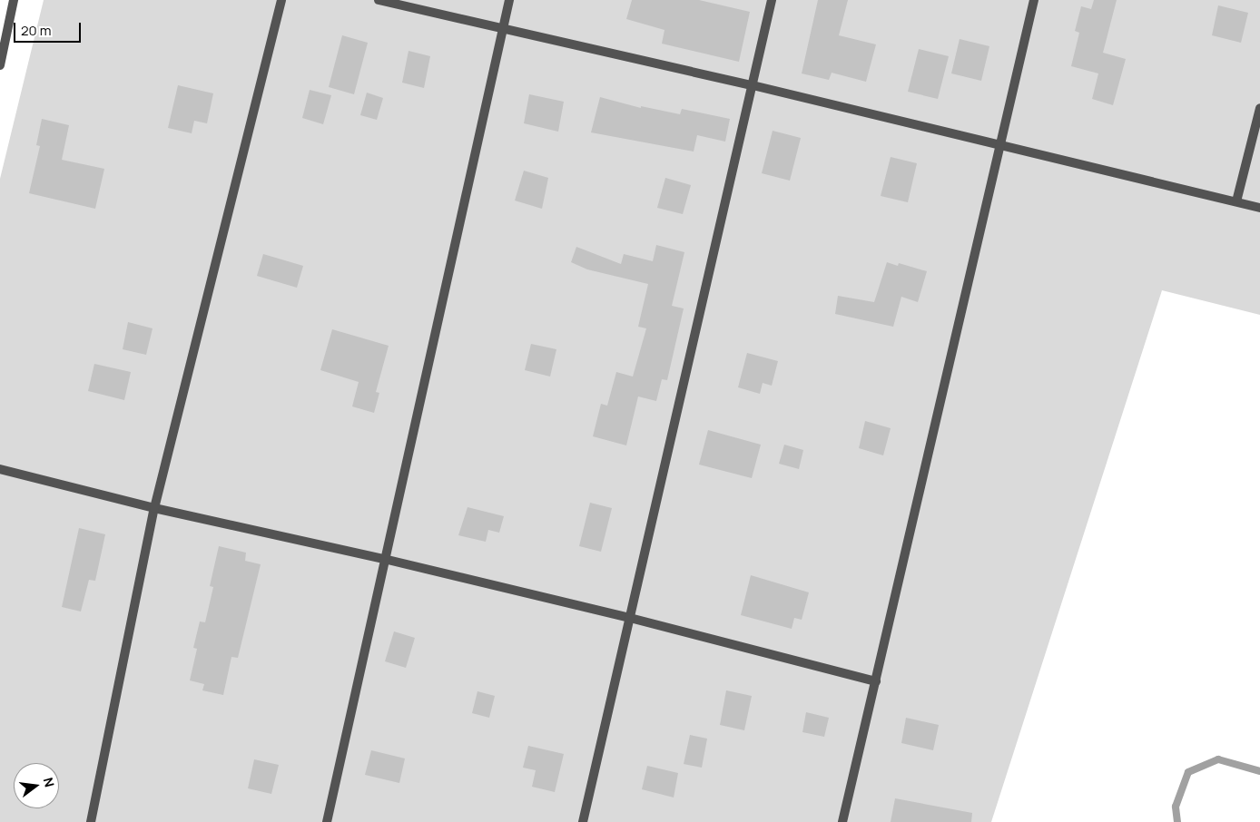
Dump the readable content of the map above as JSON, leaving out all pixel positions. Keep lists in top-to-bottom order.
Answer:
{
  "scale_bar": "20 m",
  "north": "right"
}
